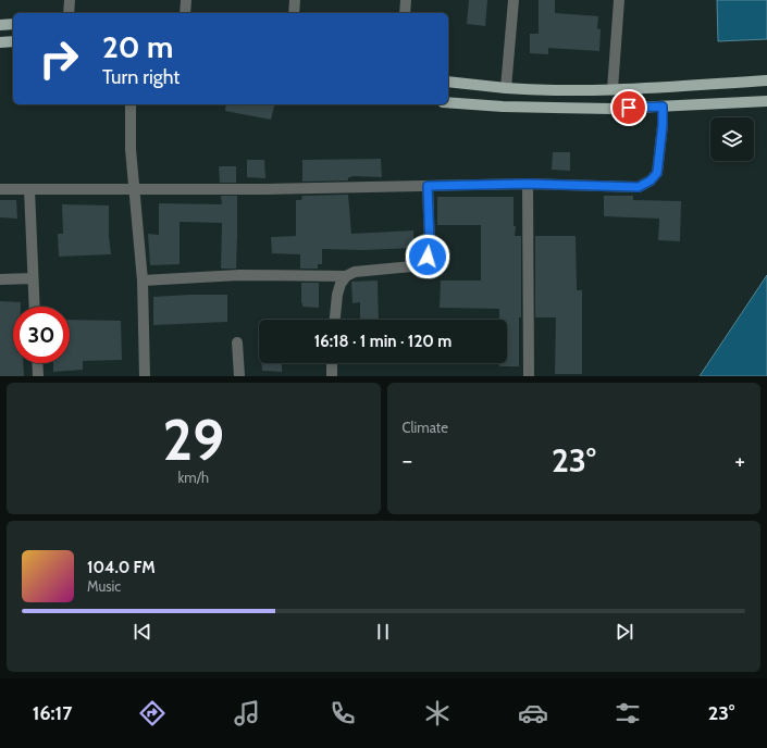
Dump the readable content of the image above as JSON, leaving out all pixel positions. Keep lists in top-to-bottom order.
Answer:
{
  "page": {
    "turn": ["20 m", "Turn right"],
    "limit": "30",
    "trip": "16:18 · 1 min · 120 m",
    "tile": [
      ["29", "km/h"],
      "Climate"
    ],
    "heat": ["−", "23°", "+"],
    "song": ["104.0 FM", "Music"],
    "tabs": ["16:17", "23°"]
  }
}
